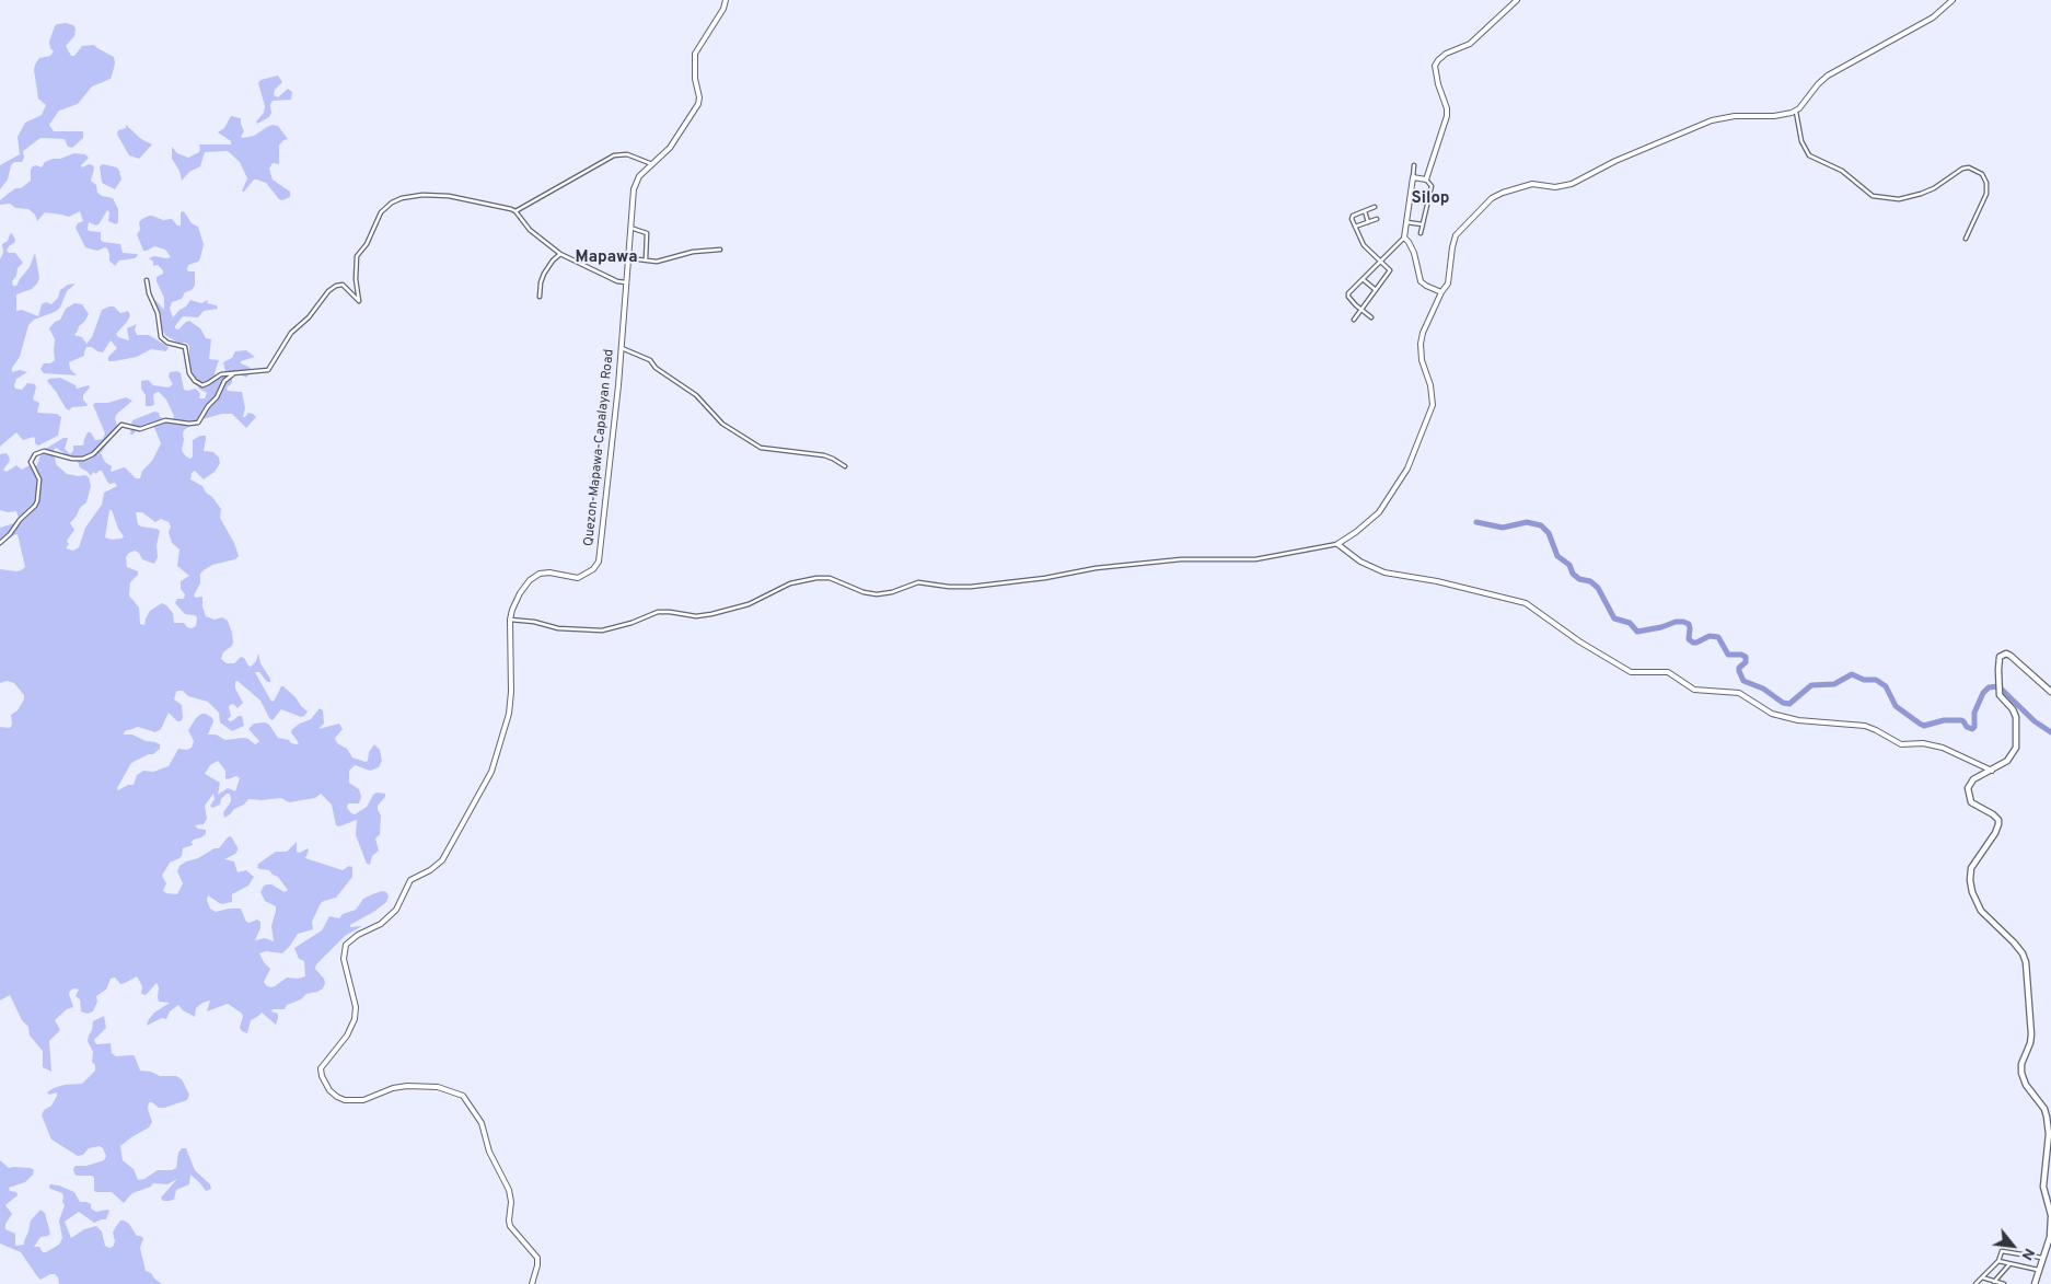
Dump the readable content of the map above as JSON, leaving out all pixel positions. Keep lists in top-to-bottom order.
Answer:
{
  "streets": {
    "street": ["Quezon-Mapawa-Capalayan Road"]
  },
  "districts": ["Silop", "Mapawa"],
  "north": "bottom right"
}
